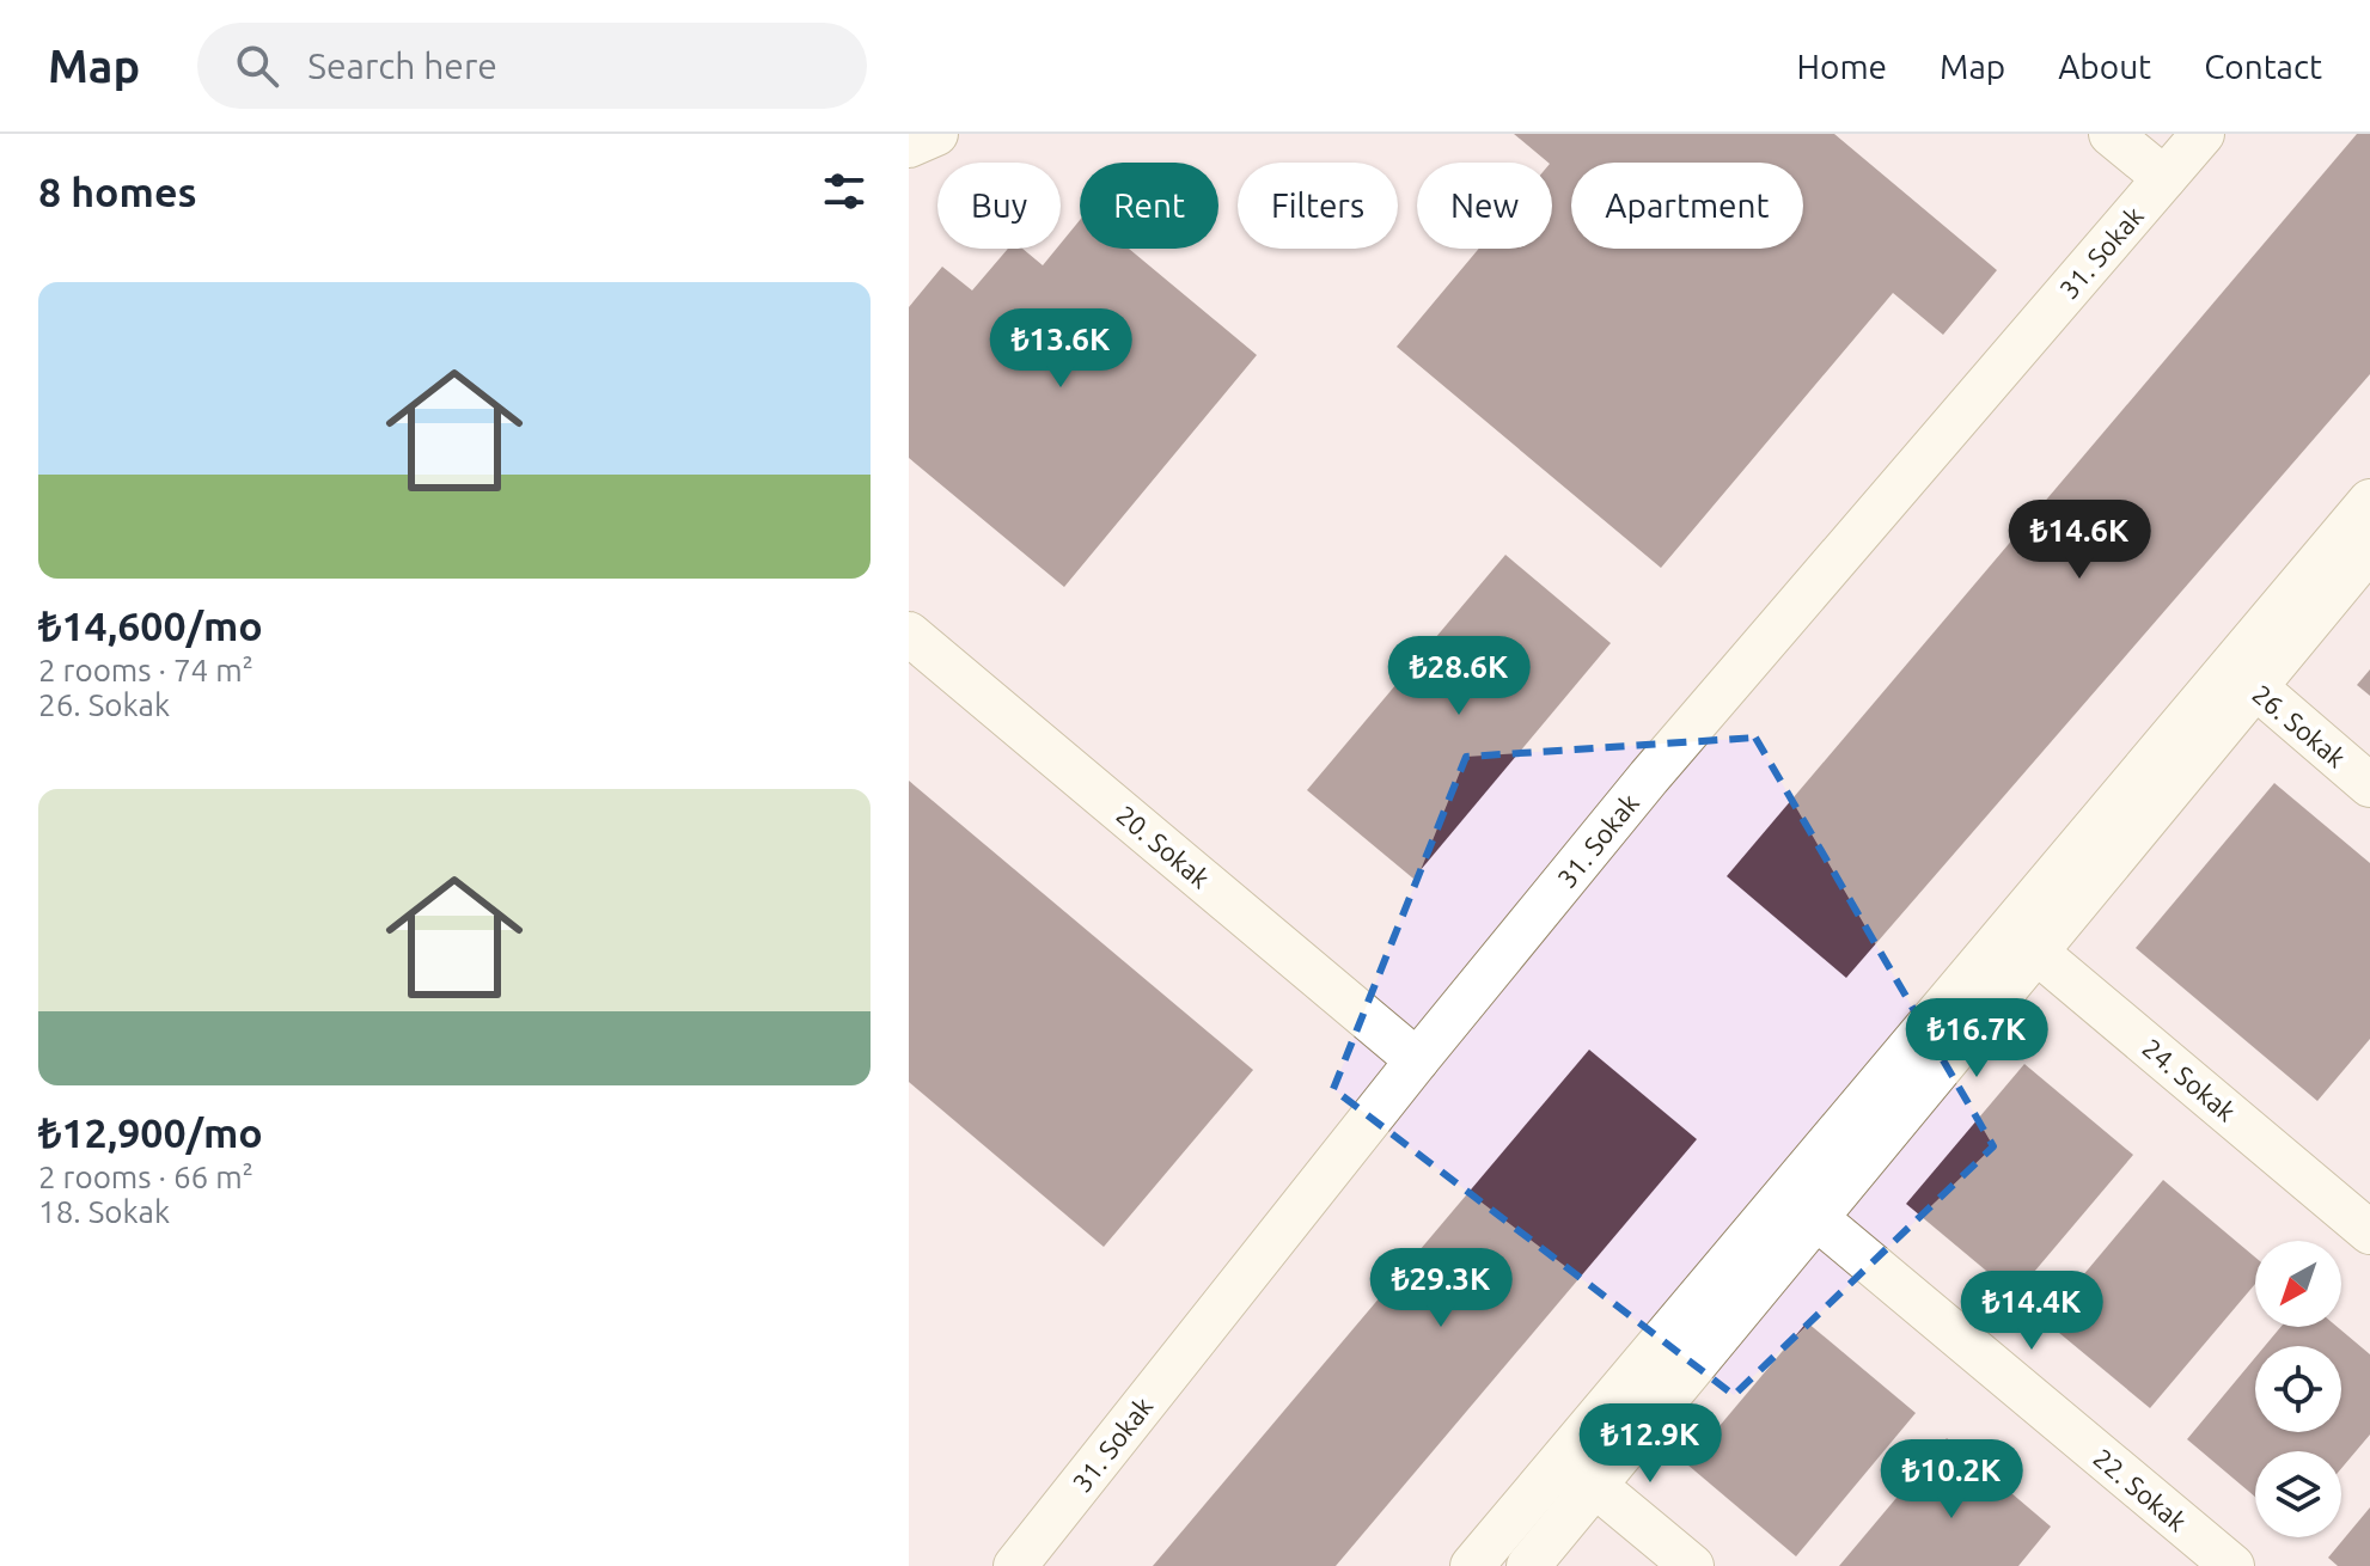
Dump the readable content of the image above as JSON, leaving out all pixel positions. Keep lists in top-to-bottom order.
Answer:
{
  "streets": {
    "street": [
      "31. Sokak",
      "26. Sokak",
      "20. Sokak",
      "24. Sokak",
      "22. Sokak"
    ]
  },
  "crossings": [
    ["31. Sokak", "20. Sokak"]
  ],
  "north": "bottom left",
  "page": {
    "header": "Map",
    "search": "Search here",
    "nav": [
      "Home",
      "Map",
      "About",
      "Contact"
    ],
    "heading": "8 homes",
    "chip": [
      "Buy",
      "Rent",
      "Filters",
      "New",
      "Apartment"
    ],
    "list": [
      {
        "name": "₺14,600/mo",
        "note": "2 rooms · 74 m² · 26. Sokak"
      },
      {
        "name": "₺12,900/mo",
        "note": "2 rooms · 66 m² · 18. Sokak"
      }
    ],
    "price": [
      "₺13.6K",
      "₺14.6K",
      "₺28.6K",
      "₺16.7K",
      "₺29.3K",
      "₺14.4K",
      "₺12.9K",
      "₺10.2K"
    ]
  }
}
